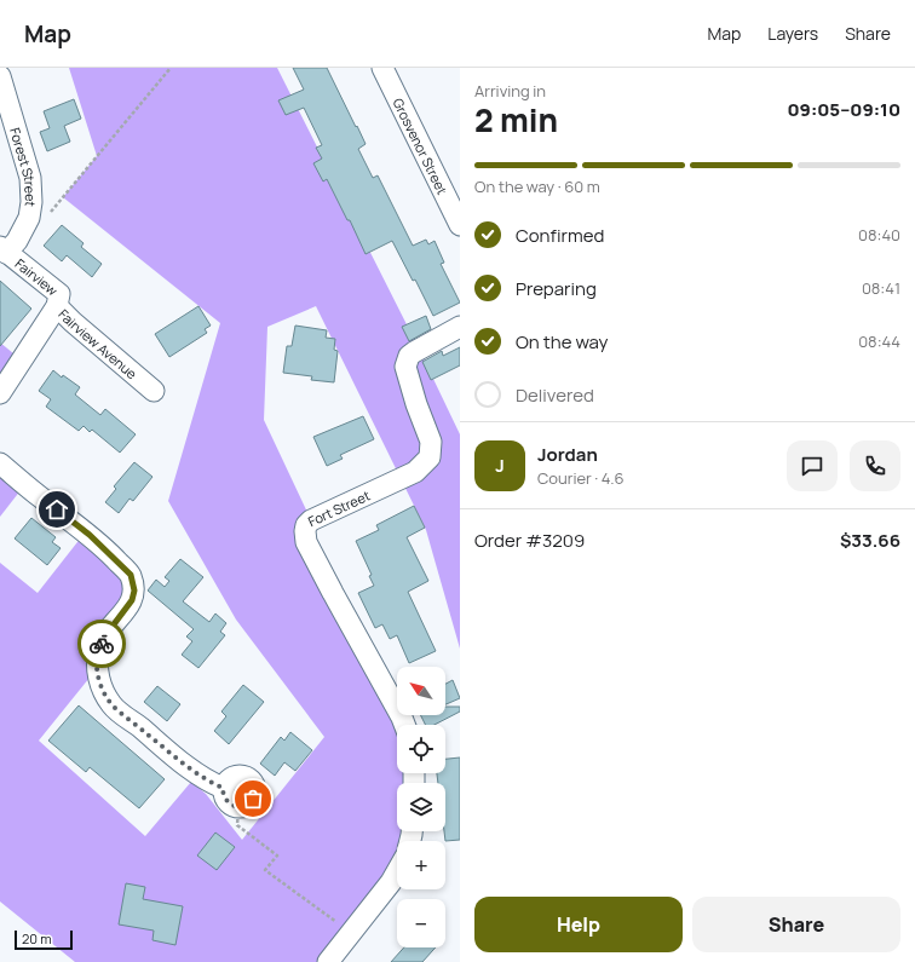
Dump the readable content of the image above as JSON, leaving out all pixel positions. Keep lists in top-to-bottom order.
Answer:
{
  "streets": {
    "street": [
      "Grosvenor Street",
      "Forest Street",
      "Fairview",
      "Fairview Avenue",
      "Fort Street"
    ]
  },
  "crossings": [
    ["Forest Street", "Fairview"],
    ["Fairview", "Fairview Avenue"]
  ],
  "scale_bar": "20 m",
  "north": "top left",
  "page": {
    "header": "Map",
    "nav": ["Map", "Layers", "Share"],
    "heading": ["2 min", "Arriving in", "09:05–09:10"],
    "panel": [
      "Jordan",
      "Courier · 4.6",
      "Order #3209",
      "$33.66"
    ],
    "bar": "On the way · 60 m",
    "list": [
      ["Confirmed", "08:40"],
      ["Preparing", "08:41"],
      ["On the way", "08:44"],
      "Delivered"
    ],
    "round": "J",
    "map_buttons": ["+", "−"],
    "buttons": ["Help", "Share"],
    "scale": "20 m"
  }
}
